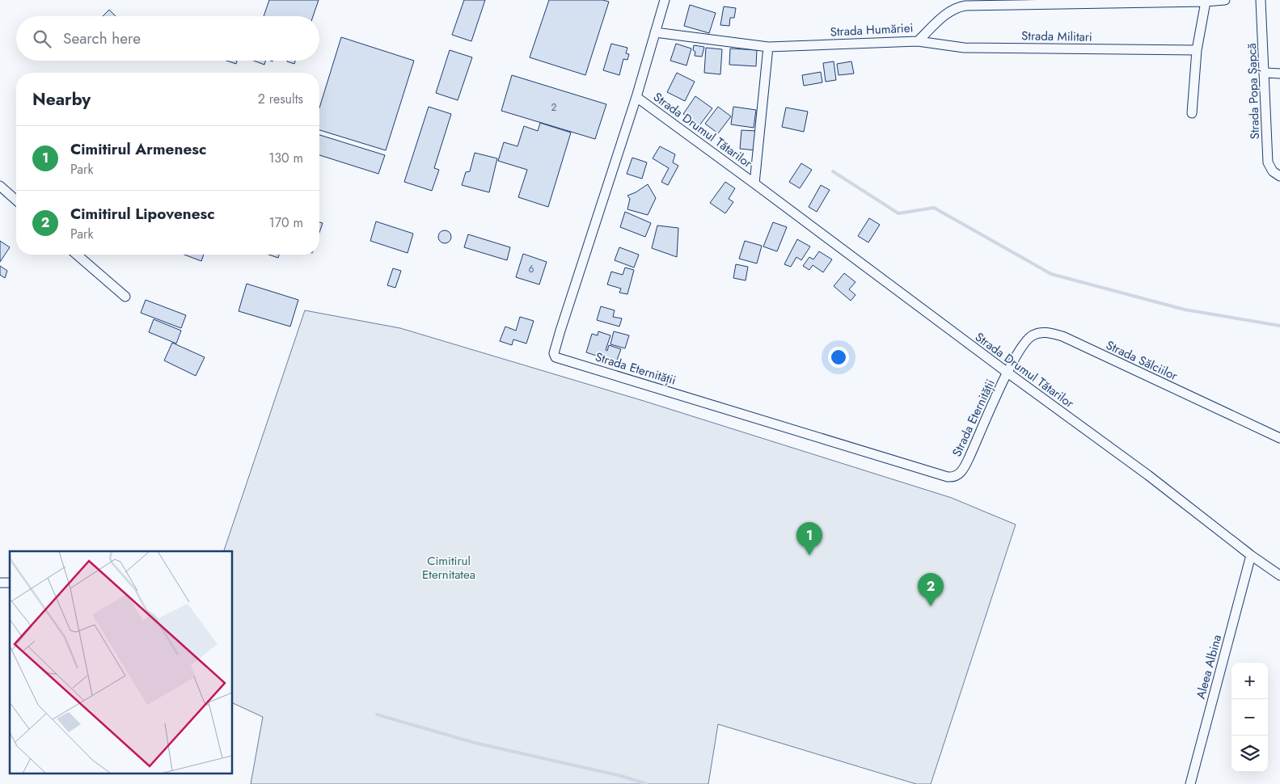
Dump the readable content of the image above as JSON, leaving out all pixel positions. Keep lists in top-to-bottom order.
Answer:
{
  "streets": {
    "street": [
      "Strada Humăriei",
      "Strada Militari",
      "Strada Popa Șapcă",
      "Strada Drumul Tătarilor",
      "Strada Sălciilor",
      "Strada Eternității",
      "Aleea Albina"
    ]
  },
  "crossings": [
    ["Strada Humăriei", "Strada Militari"],
    ["Strada Humăriei", "Strada Drumul Tătarilor"],
    ["Strada Humăriei", "Strada Eternității"],
    ["Strada Drumul Tătarilor", "Strada Sălciilor"],
    ["Strada Drumul Tătarilor", "Strada Eternității"],
    ["Strada Drumul Tătarilor", "Aleea Albina"],
    ["Strada Sălciilor", "Strada Eternității"]
  ],
  "parks": ["Cimitirul Eternitatea"],
  "house_numbers": ["2", "6"],
  "page": {
    "search": "Search here",
    "heading": ["Nearby", "2 results"],
    "list": [
      {
        "mark": "1",
        "name": "Cimitirul Armenesc",
        "note": "Park",
        "value": "130 m"
      },
      {
        "mark": "2",
        "name": "Cimitirul Lipovenesc",
        "note": "Park",
        "value": "170 m"
      }
    ],
    "pins": ["1", "2"],
    "map_buttons": ["+", "−"]
  }
}
